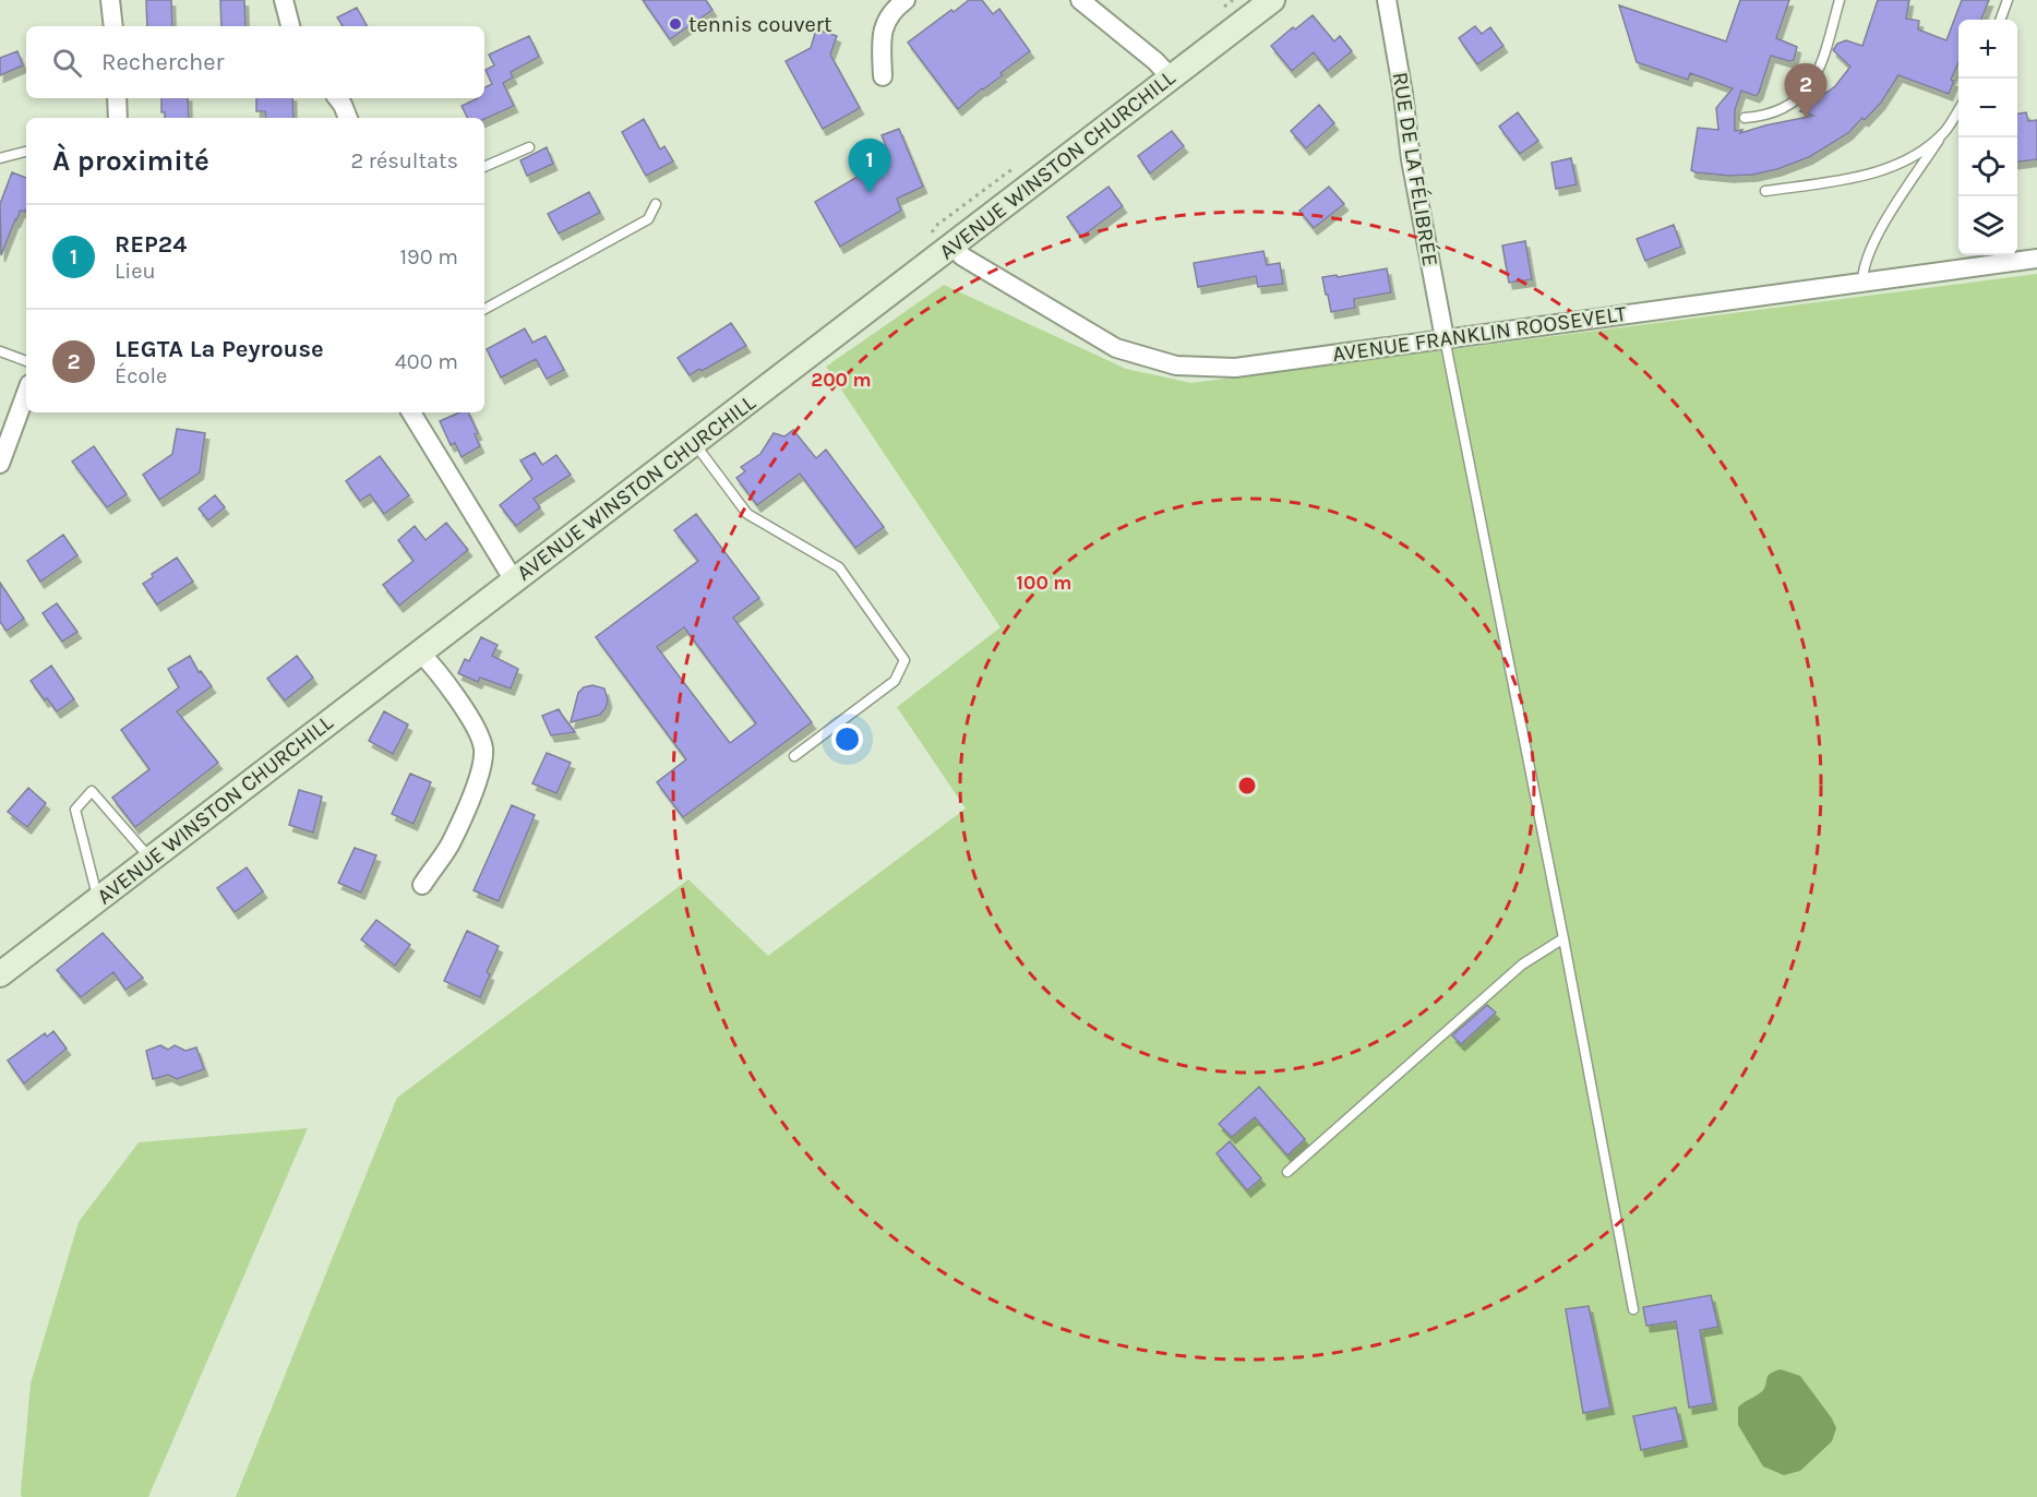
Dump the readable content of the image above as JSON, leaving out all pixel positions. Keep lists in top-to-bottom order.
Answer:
{
  "streets": {
    "main road": ["AVENUE WINSTON CHURCHILL"],
    "street": ["RUE DE LA FÉLIBRÉE", "AVENUE FRANKLIN ROOSEVELT"]
  },
  "crossings": [
    ["AVENUE WINSTON CHURCHILL", "AVENUE FRANKLIN ROOSEVELT"],
    ["RUE DE LA FÉLIBRÉE", "AVENUE FRANKLIN ROOSEVELT"]
  ],
  "places": ["tennis couvert"],
  "page": {
    "map_buttons": ["+", "−"],
    "search": "Rechercher",
    "pins": ["2", "1"],
    "heading": ["À proximité", "2 résultats"],
    "list": [
      {
        "mark": "1",
        "name": "REP24",
        "note": "Lieu",
        "value": "190 m"
      },
      {
        "mark": "2",
        "name": "LEGTA La Peyrouse",
        "note": "École",
        "value": "400 m"
      }
    ]
  },
  "rings": ["200 m", "100 m"]
}
